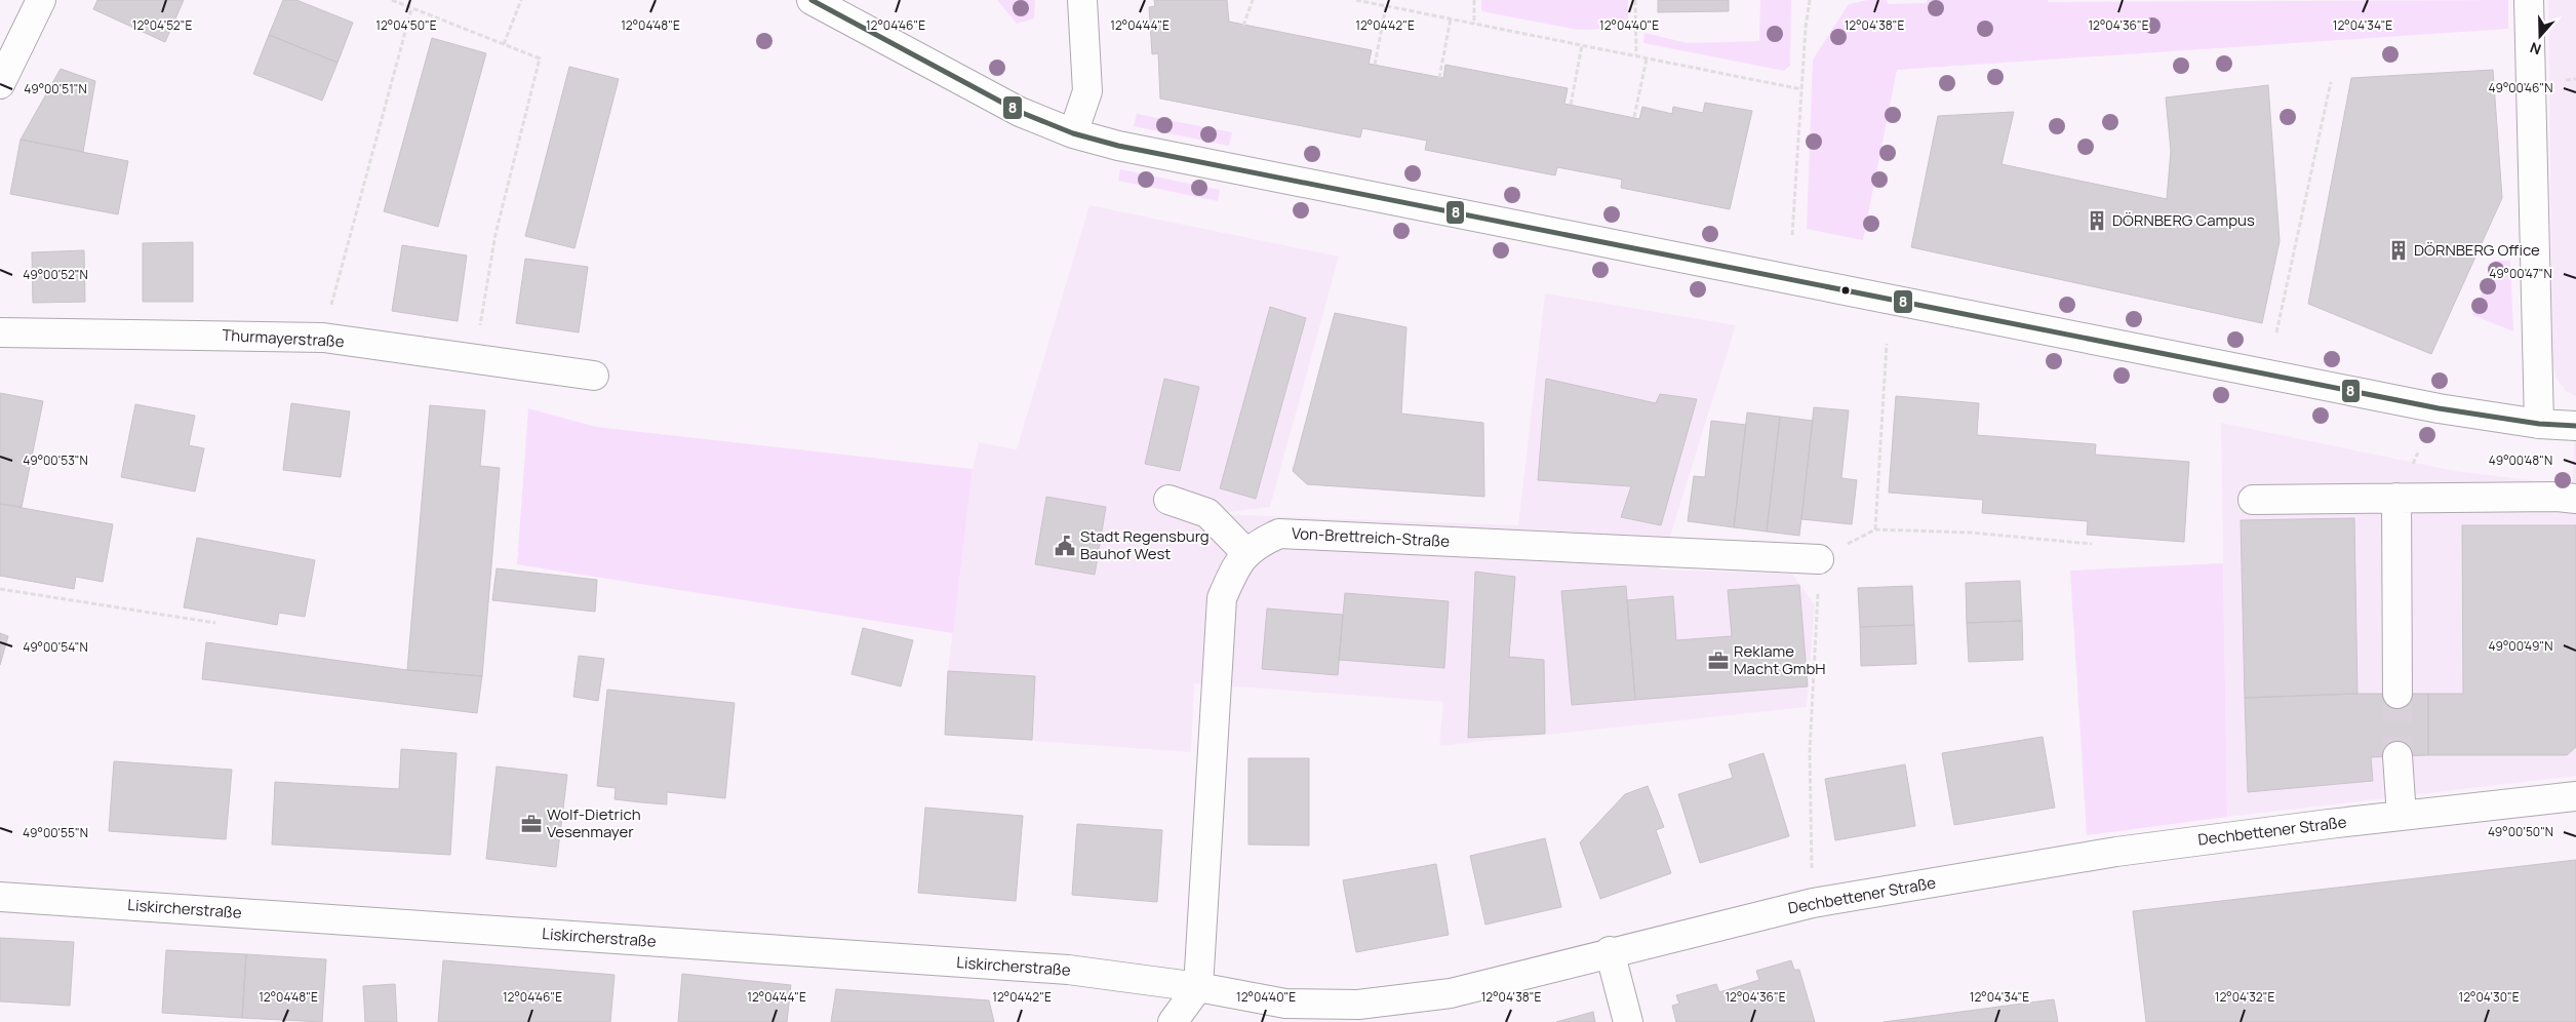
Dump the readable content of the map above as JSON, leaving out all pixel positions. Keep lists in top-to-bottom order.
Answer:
{
  "streets": {
    "street": [
      "Thurmayerstraße",
      "Von-Brettreich-Straße",
      "Dechbettener Straße",
      "Liskircherstraße"
    ]
  },
  "crossings": [
    ["Von-Brettreich-Straße", "Dechbettener Straße"],
    ["Von-Brettreich-Straße", "Liskircherstraße"],
    ["Dechbettener Straße", "Liskircherstraße"]
  ],
  "places": {
    "building": ["DÖRNBERG Campus", "DÖRNBERG Office"],
    "public building": ["Stadt Regensburg Bauhof West"],
    "office": ["Reklame Macht GmbH", "Wolf-Dietrich Vesenmayer"]
  },
  "lines": ["transit line 8"],
  "north": "bottom",
  "coordinates": [
    "12°04'38\"E",
    "12°04'36\"E",
    "12°04'52\"E",
    "12°04'50\"E",
    "12°04'48\"E",
    "12°04'46\"E",
    "12°04'44\"E",
    "12°04'42\"E",
    "12°04'40\"E",
    "12°04'34\"E",
    "49°00'46\"N",
    "49°00'51\"N",
    "49°00'47\"N",
    "49°00'52\"N",
    "49°00'48\"N",
    "49°00'53\"N",
    "49°00'49\"N",
    "49°00'54\"N",
    "49°00'50\"N",
    "49°00'55\"N",
    "12°04'32\"E",
    "12°04'30\"E"
  ]
}
